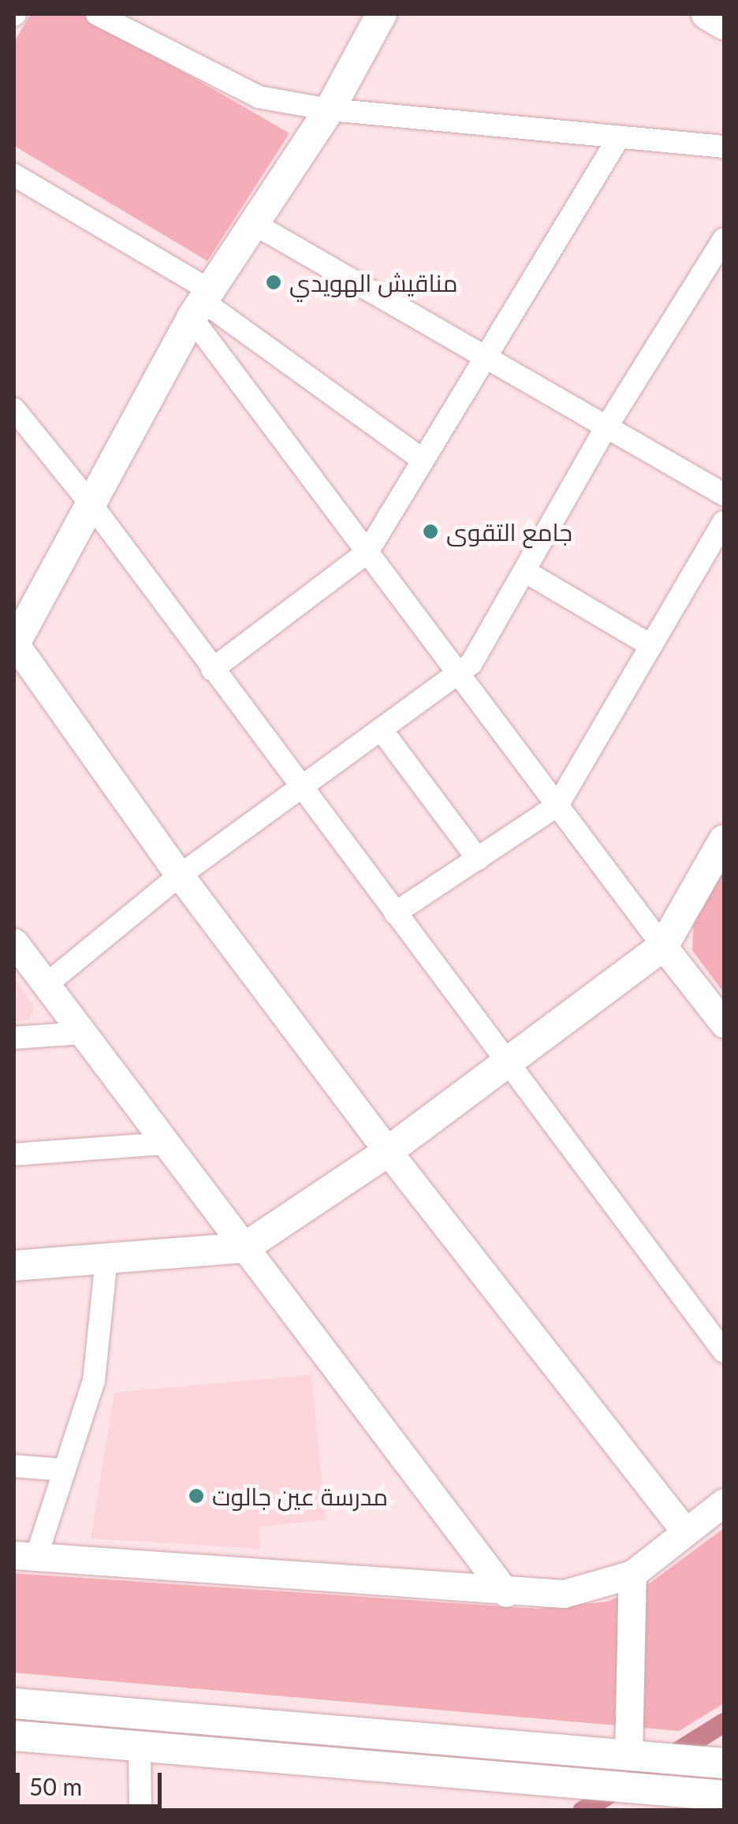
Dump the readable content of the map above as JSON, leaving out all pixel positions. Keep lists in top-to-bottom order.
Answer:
{
  "places": ["مناقيش الهويدي", "جامع التقوى", "مدرسة عين جالوت"],
  "scale_bar": "50 m"
}
